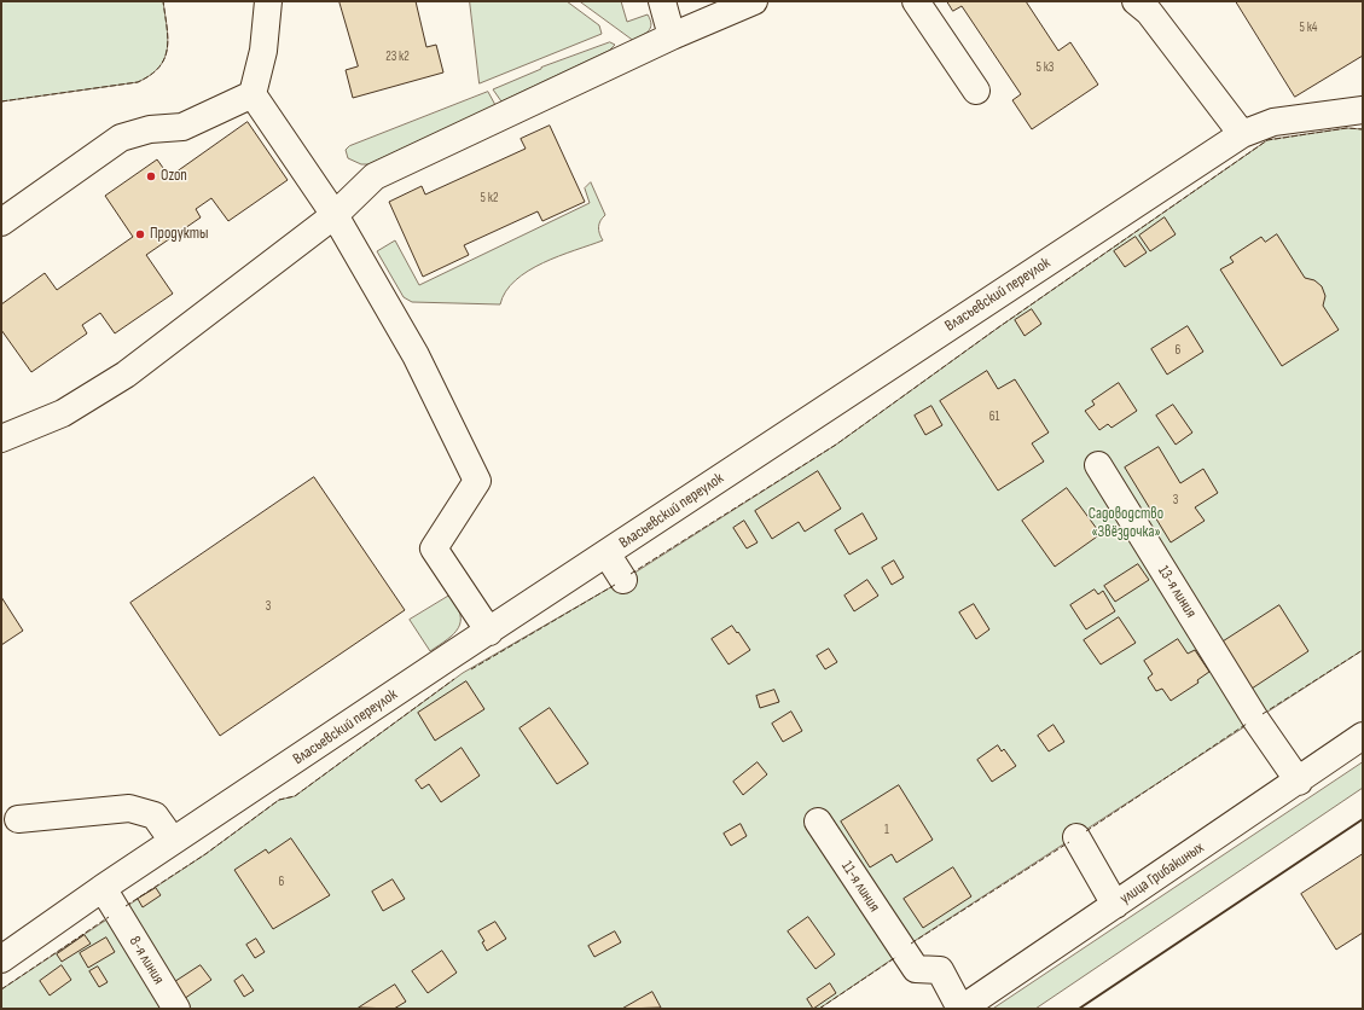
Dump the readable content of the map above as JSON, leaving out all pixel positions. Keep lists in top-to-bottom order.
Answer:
{
  "streets": {
    "street": [
      "Власьевский переулок",
      "13-я линия",
      "улица Грибакиных",
      "11-я линия",
      "8-я линия"
    ]
  },
  "crossings": [
    ["Власьевский переулок", "8-я линия"],
    ["13-я линия", "улица Грибакиных"],
    ["улица Грибакиных", "11-я линия"]
  ],
  "parks": ["Садоводство «Звёздочка»"],
  "places": ["Ozon", "Продукты"],
  "house_numbers": [
    "5 к4",
    "23 к2",
    "5 к3",
    "5 к2",
    "6",
    "61",
    "3",
    "3",
    "1",
    "6"
  ]
}
